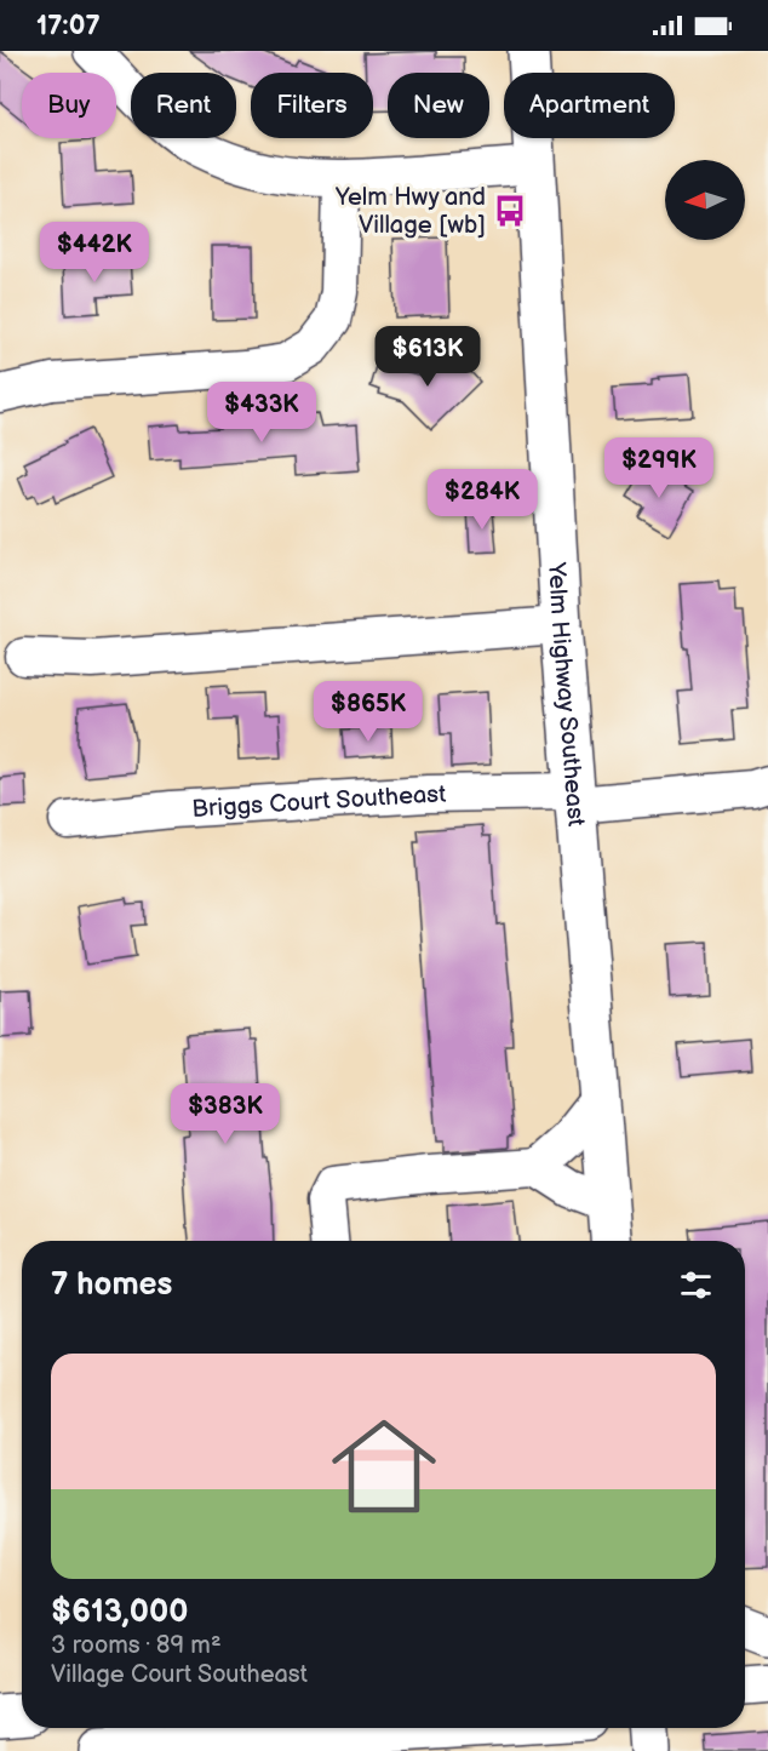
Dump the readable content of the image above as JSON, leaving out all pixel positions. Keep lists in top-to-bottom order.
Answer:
{
  "streets": {
    "main road": ["Yelm Highway Southeast"],
    "street": ["Briggs Court Southeast"]
  },
  "crossings": [
    ["Yelm Highway Southeast", "Briggs Court Southeast"]
  ],
  "places": {
    "bus stop": ["Yelm Hwy and Village [wb]"]
  },
  "north": "left",
  "page": {
    "status": "17:07",
    "chip": [
      "Buy",
      "Rent",
      "Filters",
      "New",
      "Apartment"
    ],
    "price": [
      "$442K",
      "$613K",
      "$433K",
      "$299K",
      "$284K",
      "$865K",
      "$383K"
    ],
    "heading": "7 homes",
    "list": [
      {
        "name": "$613,000",
        "note": "3 rooms · 89 m² · Village Court Southeast"
      }
    ]
  }
}
